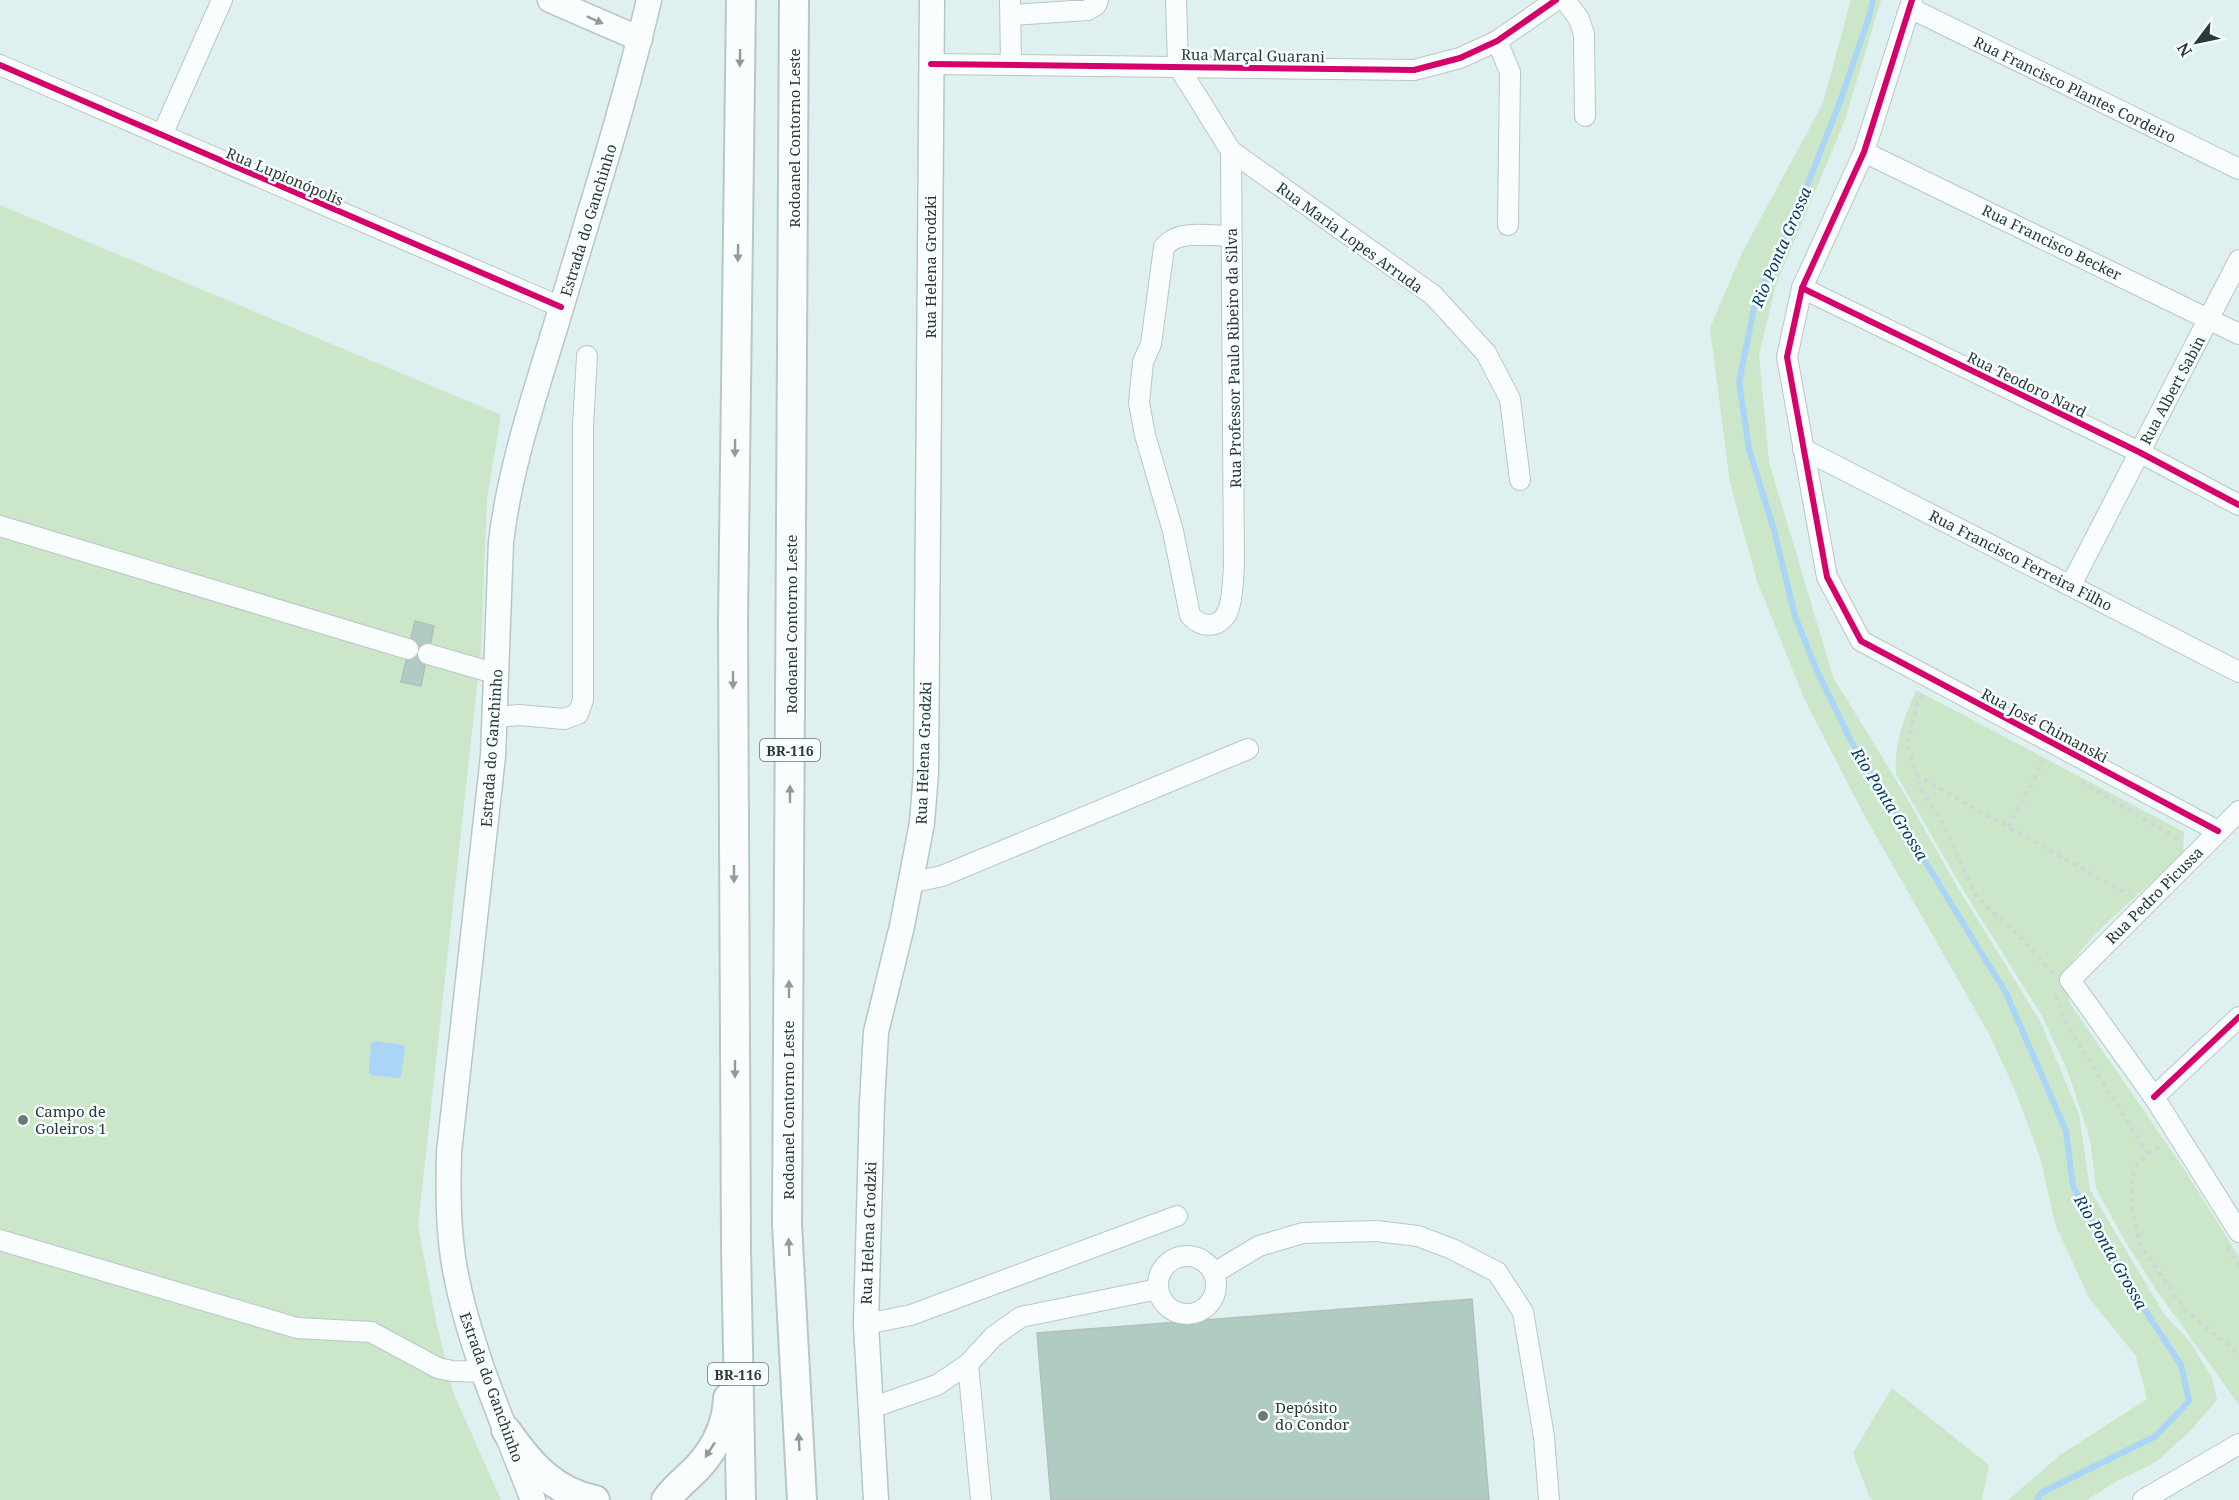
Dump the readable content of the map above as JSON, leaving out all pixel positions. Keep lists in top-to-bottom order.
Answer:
{
  "streets": {
    "highway": ["Rodoanel Contorno Leste", "BR-116"],
    "main road": ["Estrada do Ganchinho", "Rua Helena Grodzki"],
    "street": [
      "Rua Marçal Guarani",
      "Rua Francisco Plantes Cordeiro",
      "Rua Lupionópolis",
      "Rua Maria Lopes Arruda",
      "Rua Francisco Becker",
      "Rua Professor Paulo Ribeiro da Silva",
      "Rua Teodoro Nard",
      "Rua Albert Sabin",
      "Rua Francisco Ferreira Filho",
      "Rua José Chimanski",
      "Rua Pedro Picussa"
    ]
  },
  "crossings": [
    ["Rua Marçal Guarani", "Rua Maria Lopes Arruda"],
    ["Rua Marçal Guarani", "Rua Helena Grodzki"],
    ["Rua Lupionópolis", "Estrada do Ganchinho"],
    ["Rua Maria Lopes Arruda", "Rua Professor Paulo Ribeiro da Silva"],
    ["Rua Francisco Becker", "Rua Albert Sabin"],
    ["Rua Teodoro Nard", "Rua Albert Sabin"],
    ["Rua Albert Sabin", "Rua Francisco Ferreira Filho"],
    ["Rua Francisco Ferreira Filho", "Rua José Chimanski"],
    ["Rua José Chimanski", "Rua Pedro Picussa"]
  ],
  "water": ["Rio Ponta Grossa"],
  "places": ["Campo de Goleiros 1", "Depósito do Condor"],
  "north": "bottom left"
}
